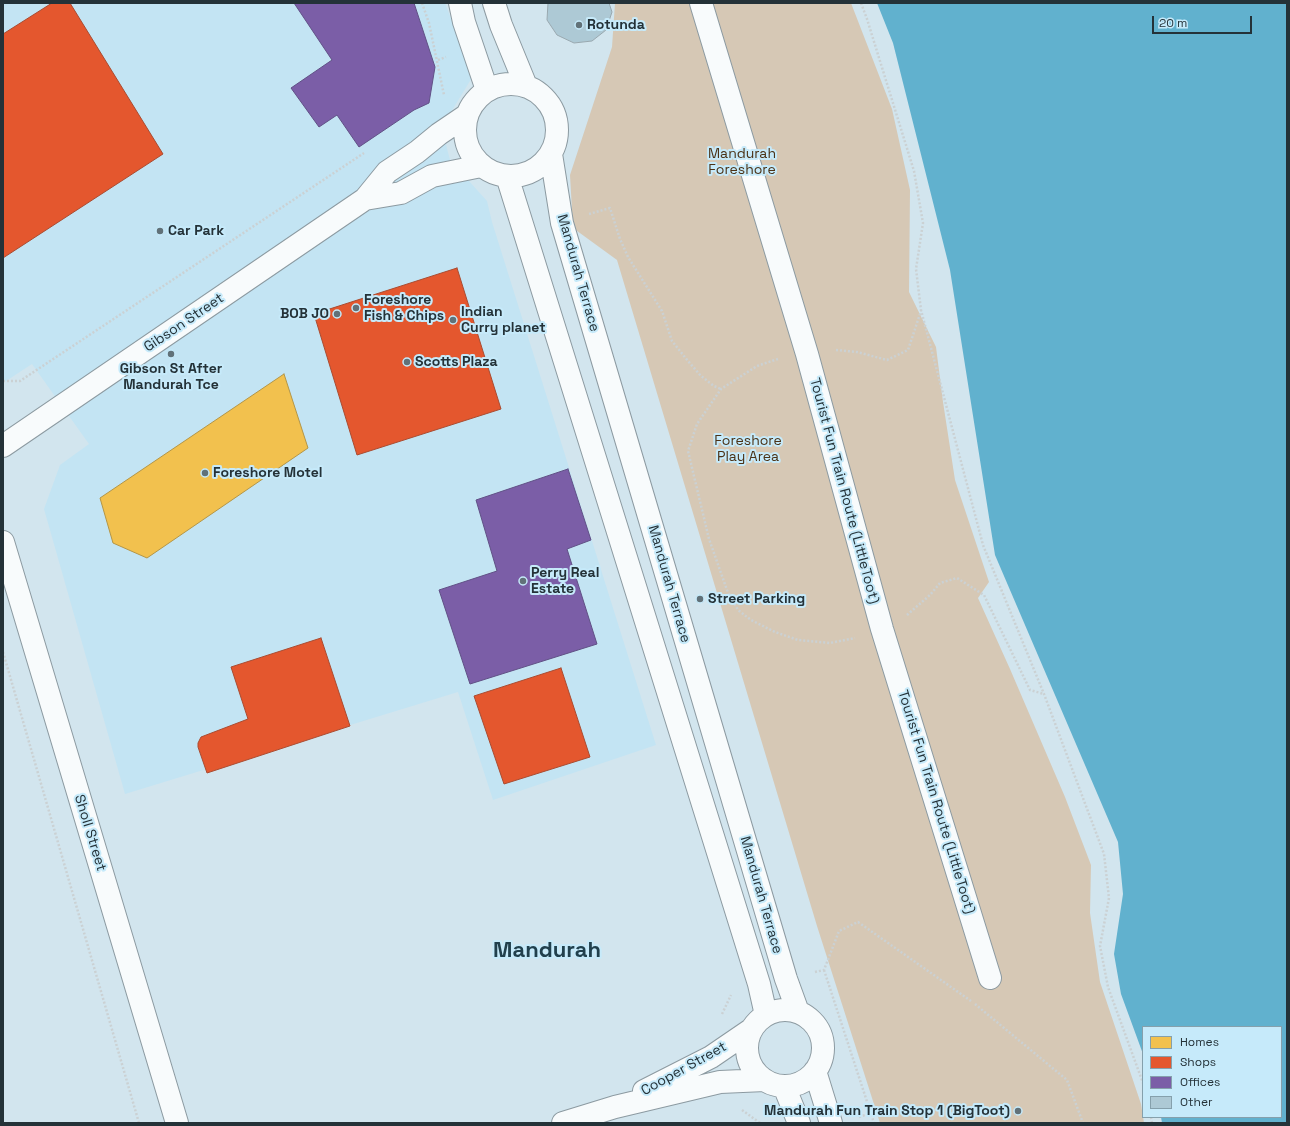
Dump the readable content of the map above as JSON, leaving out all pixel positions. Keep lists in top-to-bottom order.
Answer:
{
  "streets": {
    "street": [
      "Mandurah Terrace",
      "Gibson Street",
      "Tourist Fun Train Route (LittleToot)",
      "Sholl Street",
      "Cooper Street"
    ]
  },
  "crossings": [
    ["Mandurah Terrace", "Gibson Street"],
    ["Mandurah Terrace", "Cooper Street"]
  ],
  "districts": ["Mandurah"],
  "parks": ["Mandurah Foreshore", "Foreshore Play Area"],
  "places": [
    "Rotunda",
    "Car Park",
    "Foreshore Fish & Chips",
    "BOB JO",
    "Indian Curry planet",
    "Gibson St After Mandurah Tce",
    "Scotts Plaza",
    "Foreshore Motel",
    "Perry Real Estate",
    "Street Parking",
    "Mandurah Fun Train Stop 1 (BigToot)"
  ],
  "legend": [
    "Homes",
    "Shops",
    "Offices",
    "Other"
  ],
  "scale_bar": "20 m"
}
